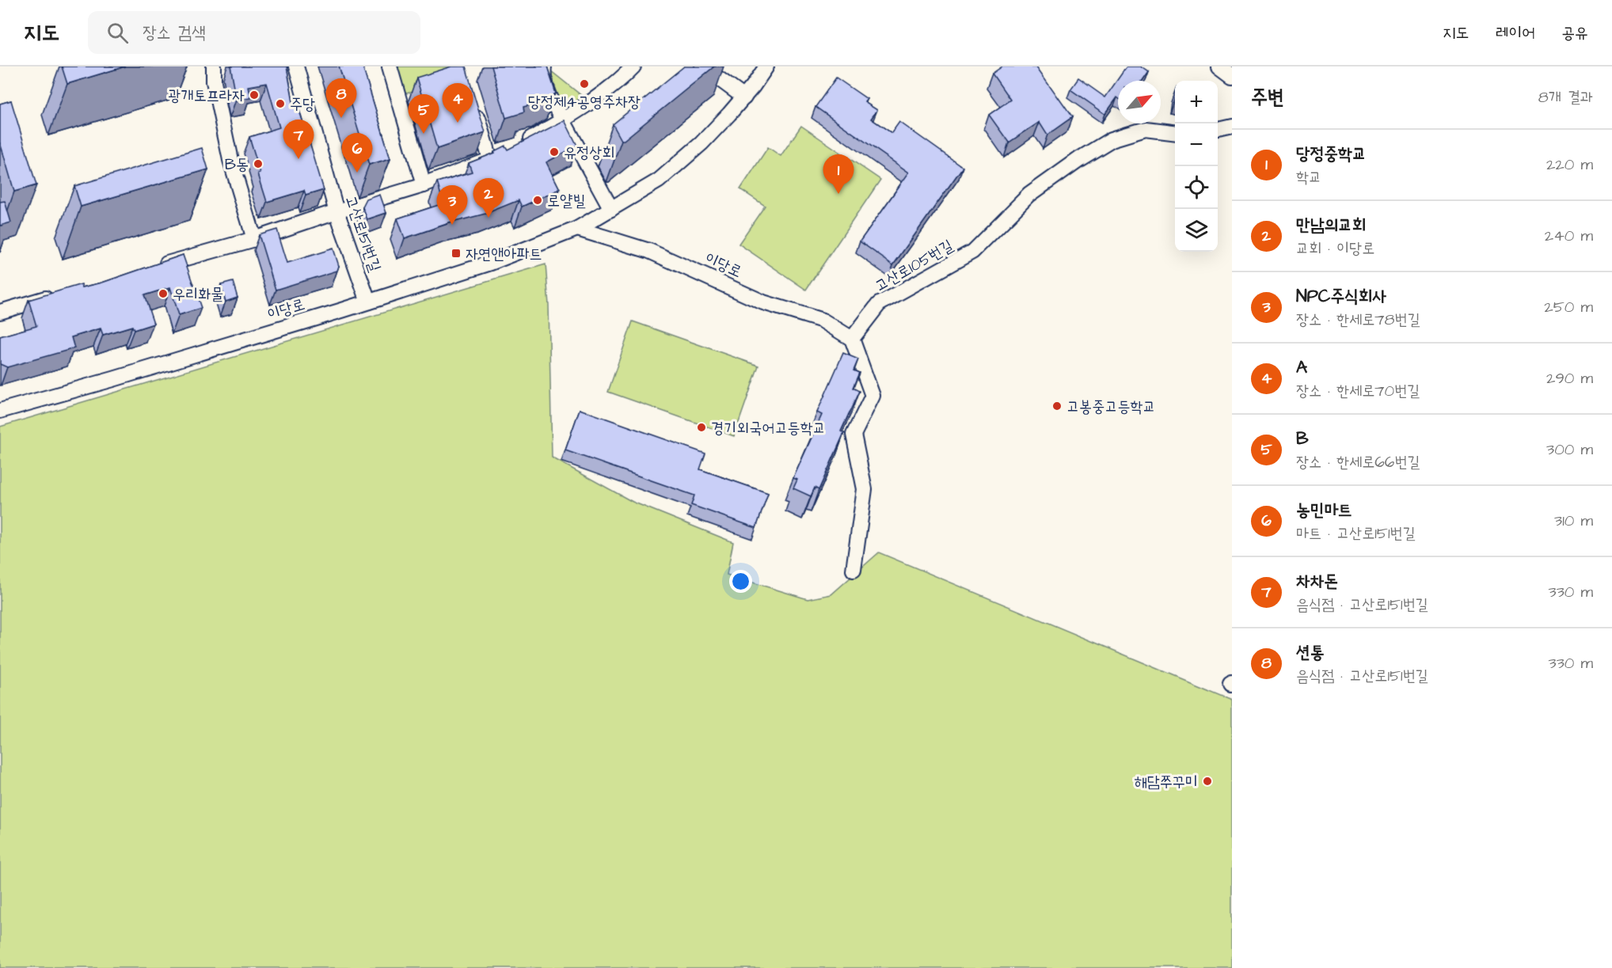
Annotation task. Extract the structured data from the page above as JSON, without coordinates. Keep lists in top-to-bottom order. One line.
{"streets":{"street":["고산로151번길","이당로","고산로105번길"]},"crossings":[["고산로151번길","이당로"],["이당로","고산로105번길"]],"places":{"other":["당정제4공영주차장","광개토프라자","주당","유정상회","B동","로얄빌","우리화물","고봉중고등학교","경기외국어고등학교","해담쭈꾸미"],"transit":["자연앤아파트"]},"north":"top right","page":{"header":"지도","search":"장소 검색","nav":["지도","레이어","공유"],"heading":["주변","8개 결과"],"pins":["8","4","5","7","6","1","2","3"],"map_buttons":["+","−"],"list":[{"mark":"1","name":"당정중학교","note":"학교","value":"220 m"},{"mark":"2","name":"만남의교회","note":"교회 · 이당로","value":"240 m"},{"mark":"3","name":"NPC주식회사","note":"장소 · 한세로78번길","value":"250 m"},{"mark":"4","name":"A","note":"장소 · 한세로70번길","value":"290 m"},{"mark":"5","name":"B","note":"장소 · 한세로66번길","value":"300 m"},{"mark":"6","name":"농민마트","note":"마트 · 고산로151번길","value":"310 m"},{"mark":"7","name":"차차돈","note":"음식점 · 고산로151번길","value":"330 m"},{"mark":"8","name":"션통","note":"음식점 · 고산로151번길","value":"330 m"}]}}
